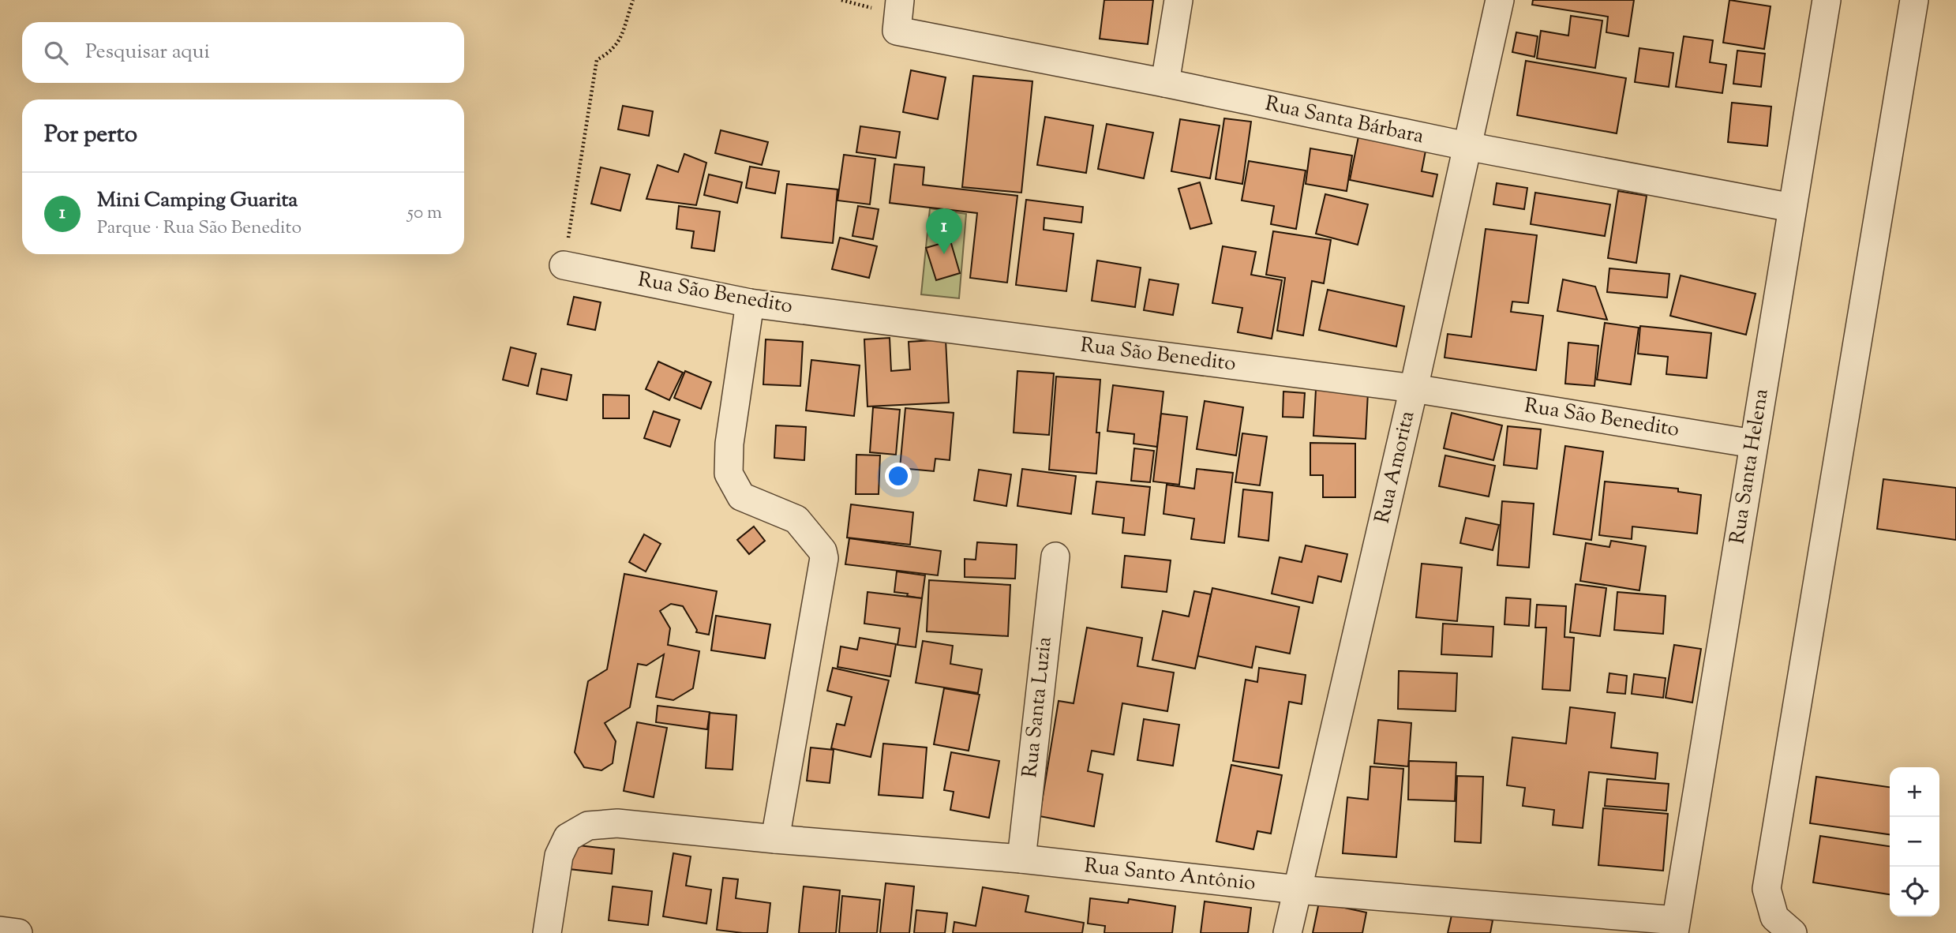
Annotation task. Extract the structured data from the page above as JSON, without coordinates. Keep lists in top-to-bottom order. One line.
{"streets":{"street":["Rua Santa Bárbara","Rua São Benedito","Rua Santa Helena","Rua Amorita","Rua Santa Luzia","Rua Santo Antônio"]},"crossings":[["Rua Santa Bárbara","Rua Santa Helena"],["Rua Santa Bárbara","Rua Amorita"],["Rua São Benedito","Rua Santa Helena"],["Rua São Benedito","Rua Amorita"],["Rua Santa Helena","Rua Santo Antônio"],["Rua Amorita","Rua Santo Antônio"],["Rua Santa Luzia","Rua Santo Antônio"]],"page":{"search":"Pesquisar aqui","heading":"Por perto","list":[{"mark":"1","name":"Mini Camping Guarita","note":"Parque · Rua São Benedito","value":"50 m"}],"pins":"1","map_buttons":["+","−"]}}
